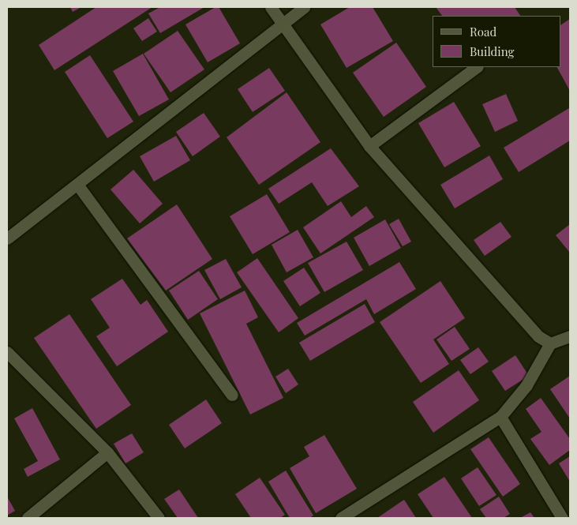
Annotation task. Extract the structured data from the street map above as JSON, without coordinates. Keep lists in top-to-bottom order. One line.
{"legend":["Road","Building"]}
